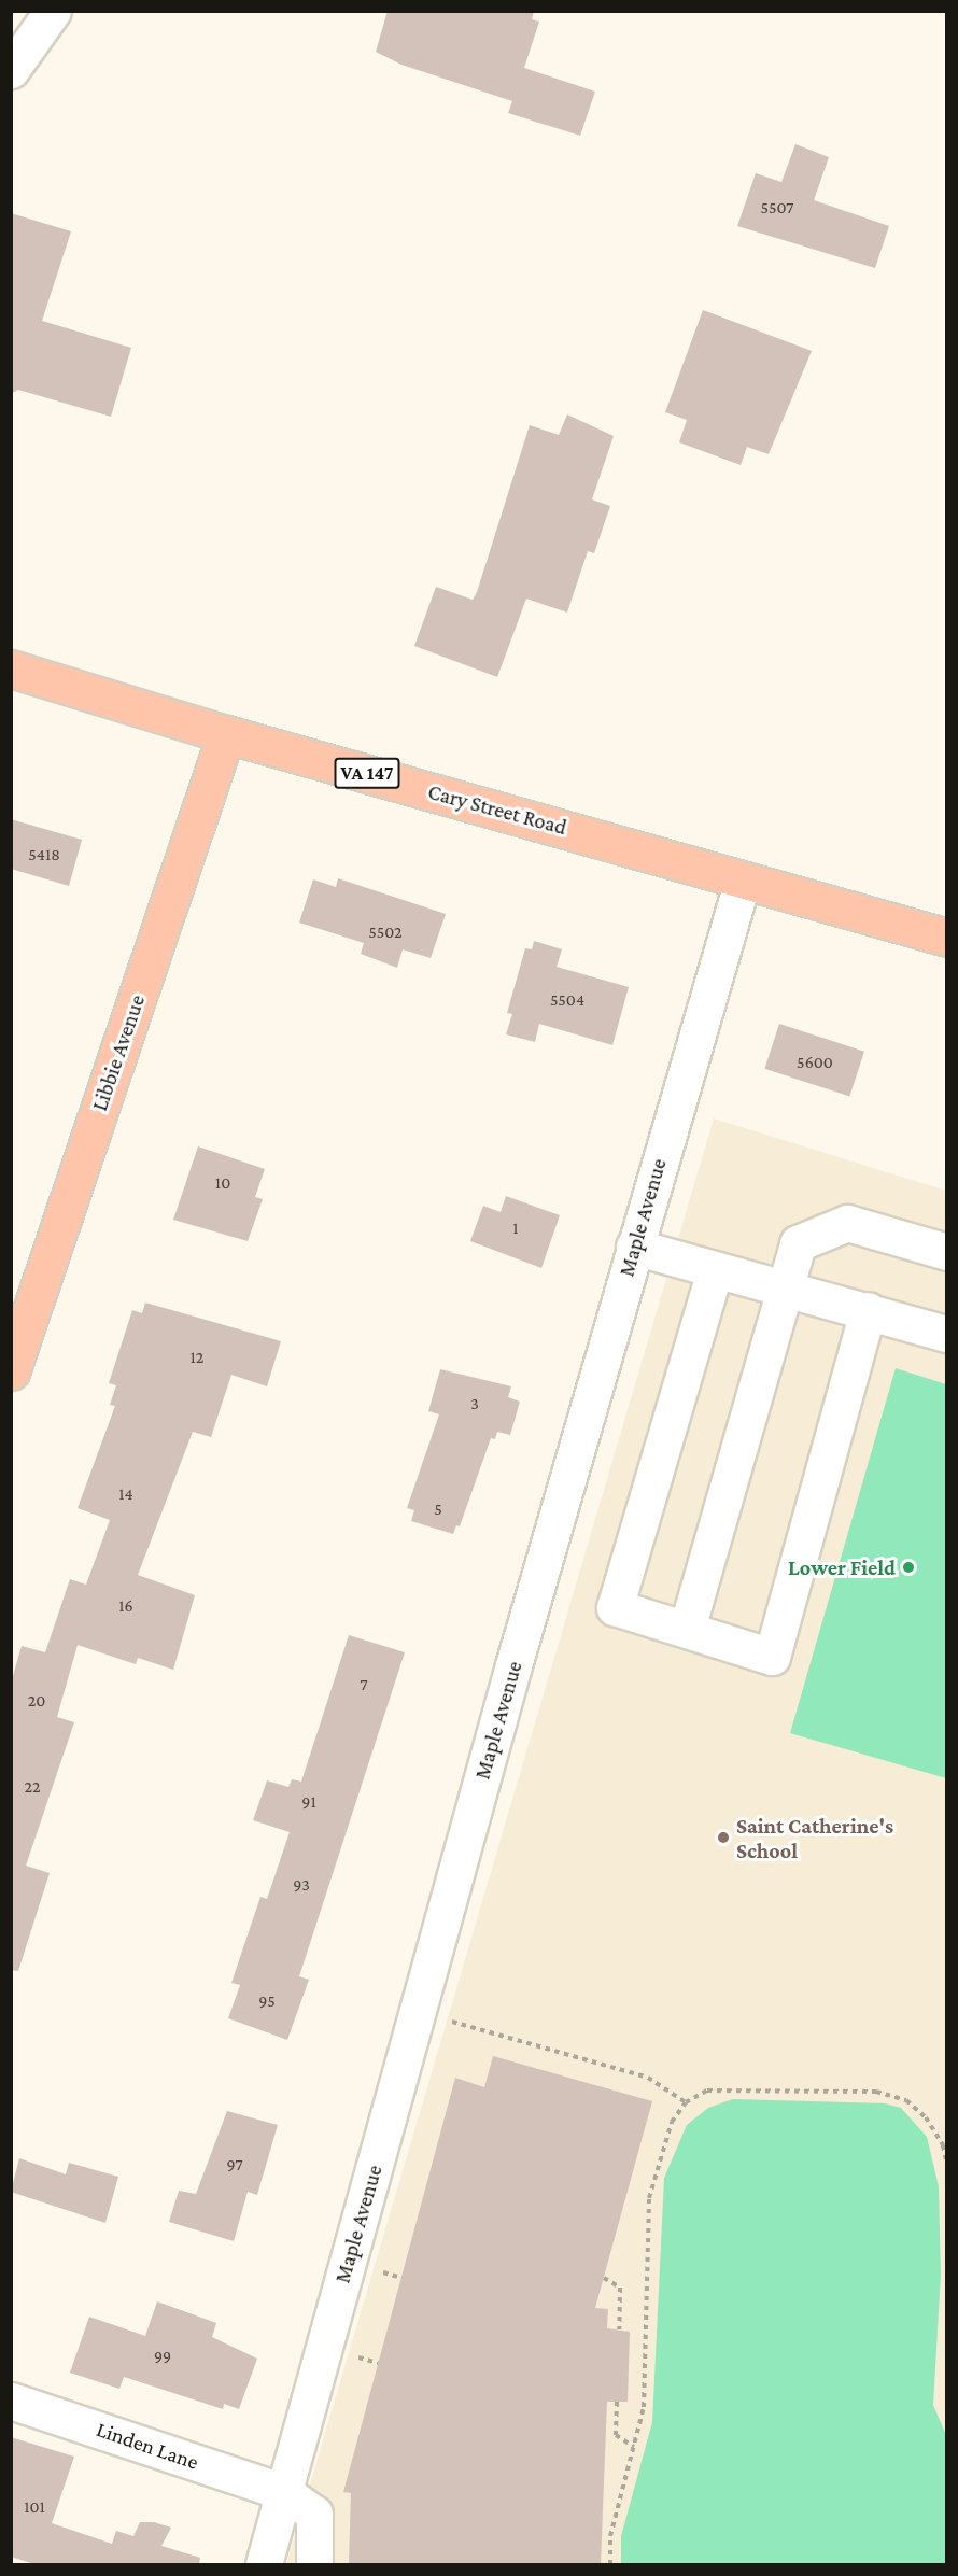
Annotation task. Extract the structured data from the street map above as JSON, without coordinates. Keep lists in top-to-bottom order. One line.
{"streets":{"main road":["VA 147","Cary Street Road","Libbie Avenue"],"street":["Maple Avenue","Linden Lane"]},"crossings":[["Cary Street Road","Libbie Avenue"],["Cary Street Road","Maple Avenue"],["Maple Avenue","Linden Lane"]],"places":["Lower Field","Saint Catherine's School"],"house_numbers":["5507","5418","5502","5504","5600","10","1","12","3","14","5","16","7","20","22","91","93","95","97","99","101"]}
